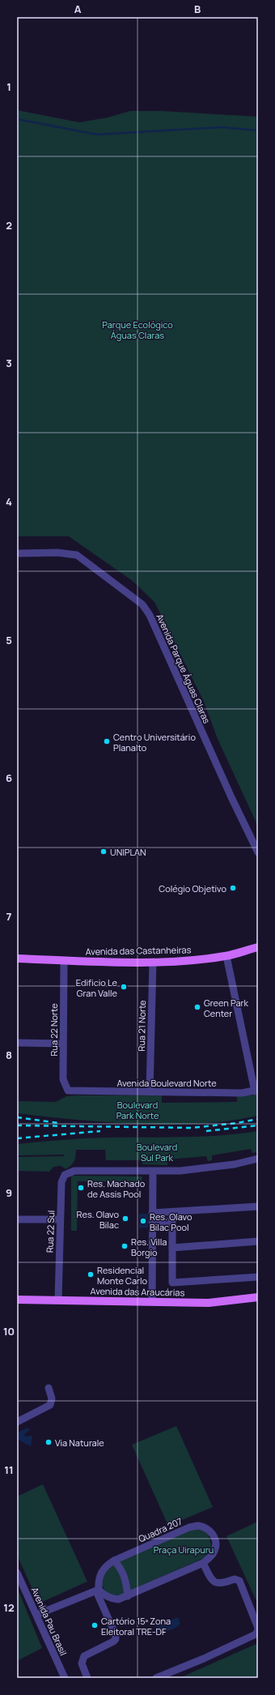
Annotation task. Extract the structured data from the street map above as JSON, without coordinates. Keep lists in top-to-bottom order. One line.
{"streets":{"main road":["Avenida das Castanheiras","Avenida das Araucárias"],"street":["Avenida Parque Águas Claras","Rua 21 Norte","Rua 22 Norte","Avenida Boulevard Norte","Rua 22 Sul","Quadra 207","Avenida Pau Brasil"]},"crossings":[["Avenida das Castanheiras","Rua 21 Norte"],["Avenida das Castanheiras","Rua 22 Norte"],["Rua 21 Norte","Avenida Boulevard Norte"],["Rua 22 Norte","Avenida Boulevard Norte"],["Rua 22 Sul","Avenida das Araucárias"]],"parks":["Parque Ecológico Águas Claras","Boulevard Park Norte","Boulevard Sul Park","Praça Uirapuru"],"places":["Centro Universitário Planalto","UNIPLAN","Colégio Objetivo","Edificio Le Gran Valle","Green Park Center","Res. Machado de Assis Pool","Res. OIavo Bilac","Res. Olavo Bilac Pool","Res. Villa Borgio","Residencial Monte Carlo","Via Naturale","Cartório 15ª Zona Eleitoral TRE-DF"],"grid":{"columns":["A","B"],"rows":["1","2","3","4","5","6","7","8","9","10","11","12"]}}
